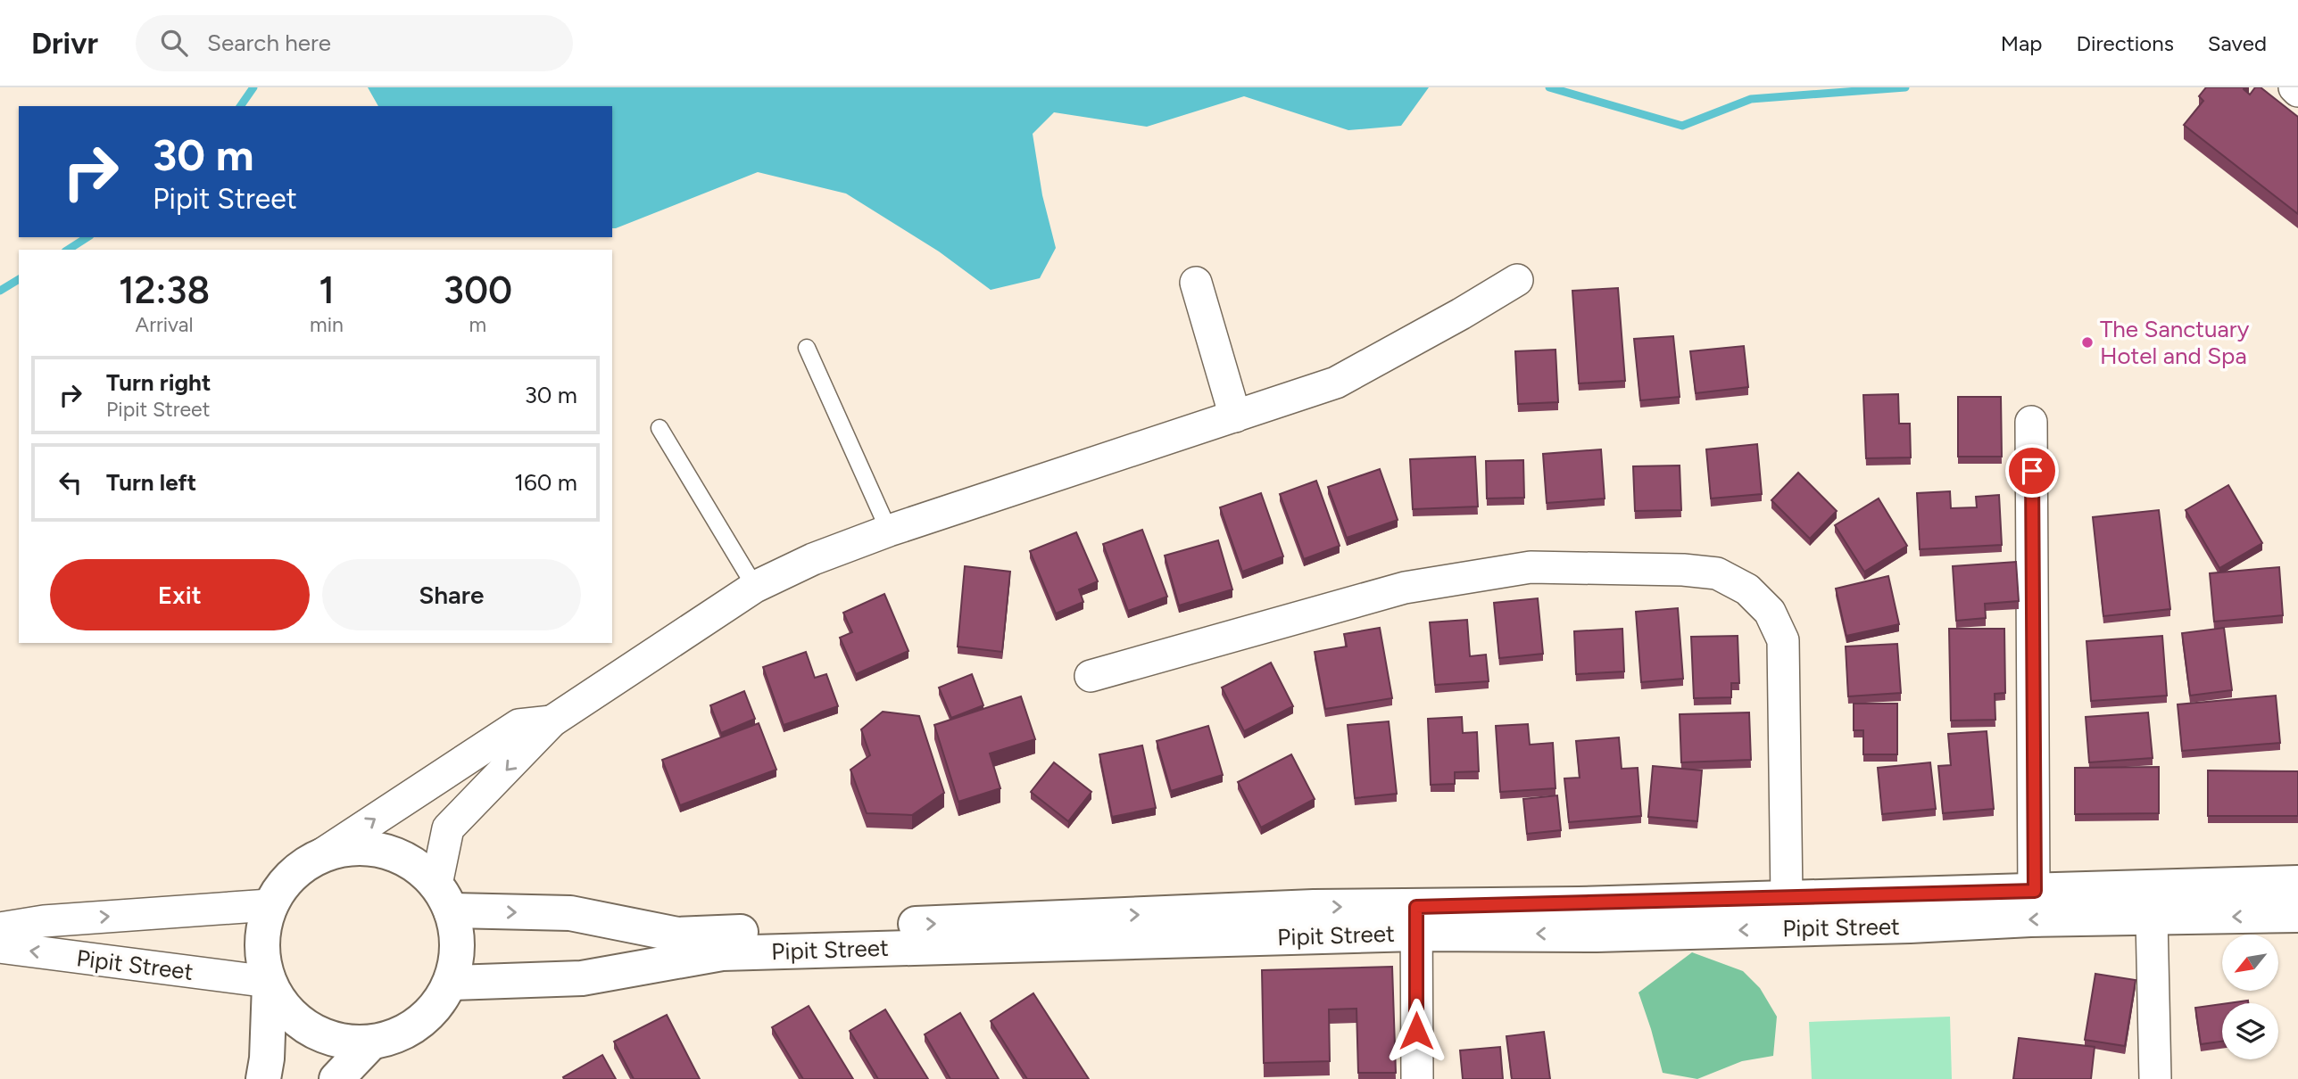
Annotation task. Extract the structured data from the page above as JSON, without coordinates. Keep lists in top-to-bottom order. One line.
{"streets":{"main road":["Pipit Street"]},"places":["The Sanctuary Hotel and Spa"],"north":"bottom left","page":{"header":"Drivr","search":"Search here","nav":["Map","Directions","Saved"],"turn":["30 m","Pipit Street"],"eta":["12:38","Arrival","1","min","300","m"],"list":[{"name":"Turn right","note":"Pipit Street","value":"30 m"},{"name":"Turn left","value":"160 m"}],"buttons":["Exit","Share"]}}
